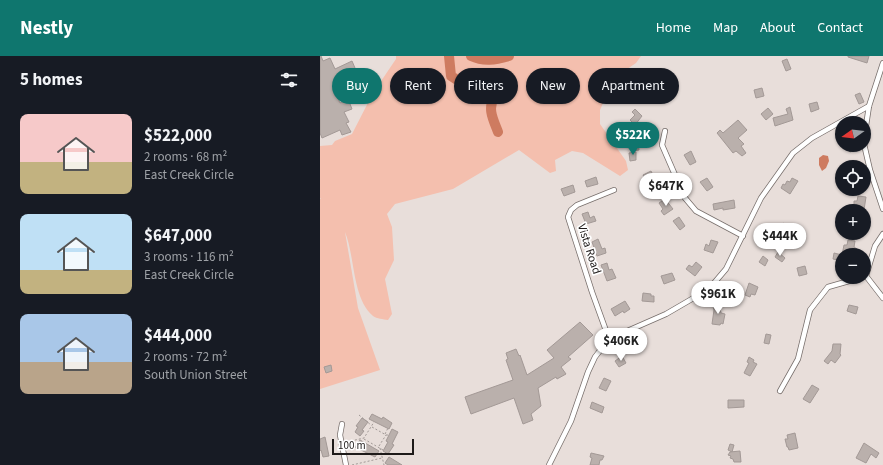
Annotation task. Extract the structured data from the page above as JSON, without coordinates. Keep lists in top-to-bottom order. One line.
{"streets":{"street":["Vista Road"]},"scale_bar":"100 m","north":"left","page":{"header":"Nestly","nav":["Home","Map","About","Contact"],"heading":"5 homes","chip":["Buy","Rent","Filters","New","Apartment"],"list":[{"name":"$522,000","note":"2 rooms · 68 m² · East Creek Circle"},{"name":"$647,000","note":"3 rooms · 116 m² · East Creek Circle"},{"name":"$444,000","note":"2 rooms · 72 m² · South Union Street"}],"map_buttons":["+","−"],"price":["$522K","$647K","$444K","$961K","$406K"],"scale":"100 m"}}
